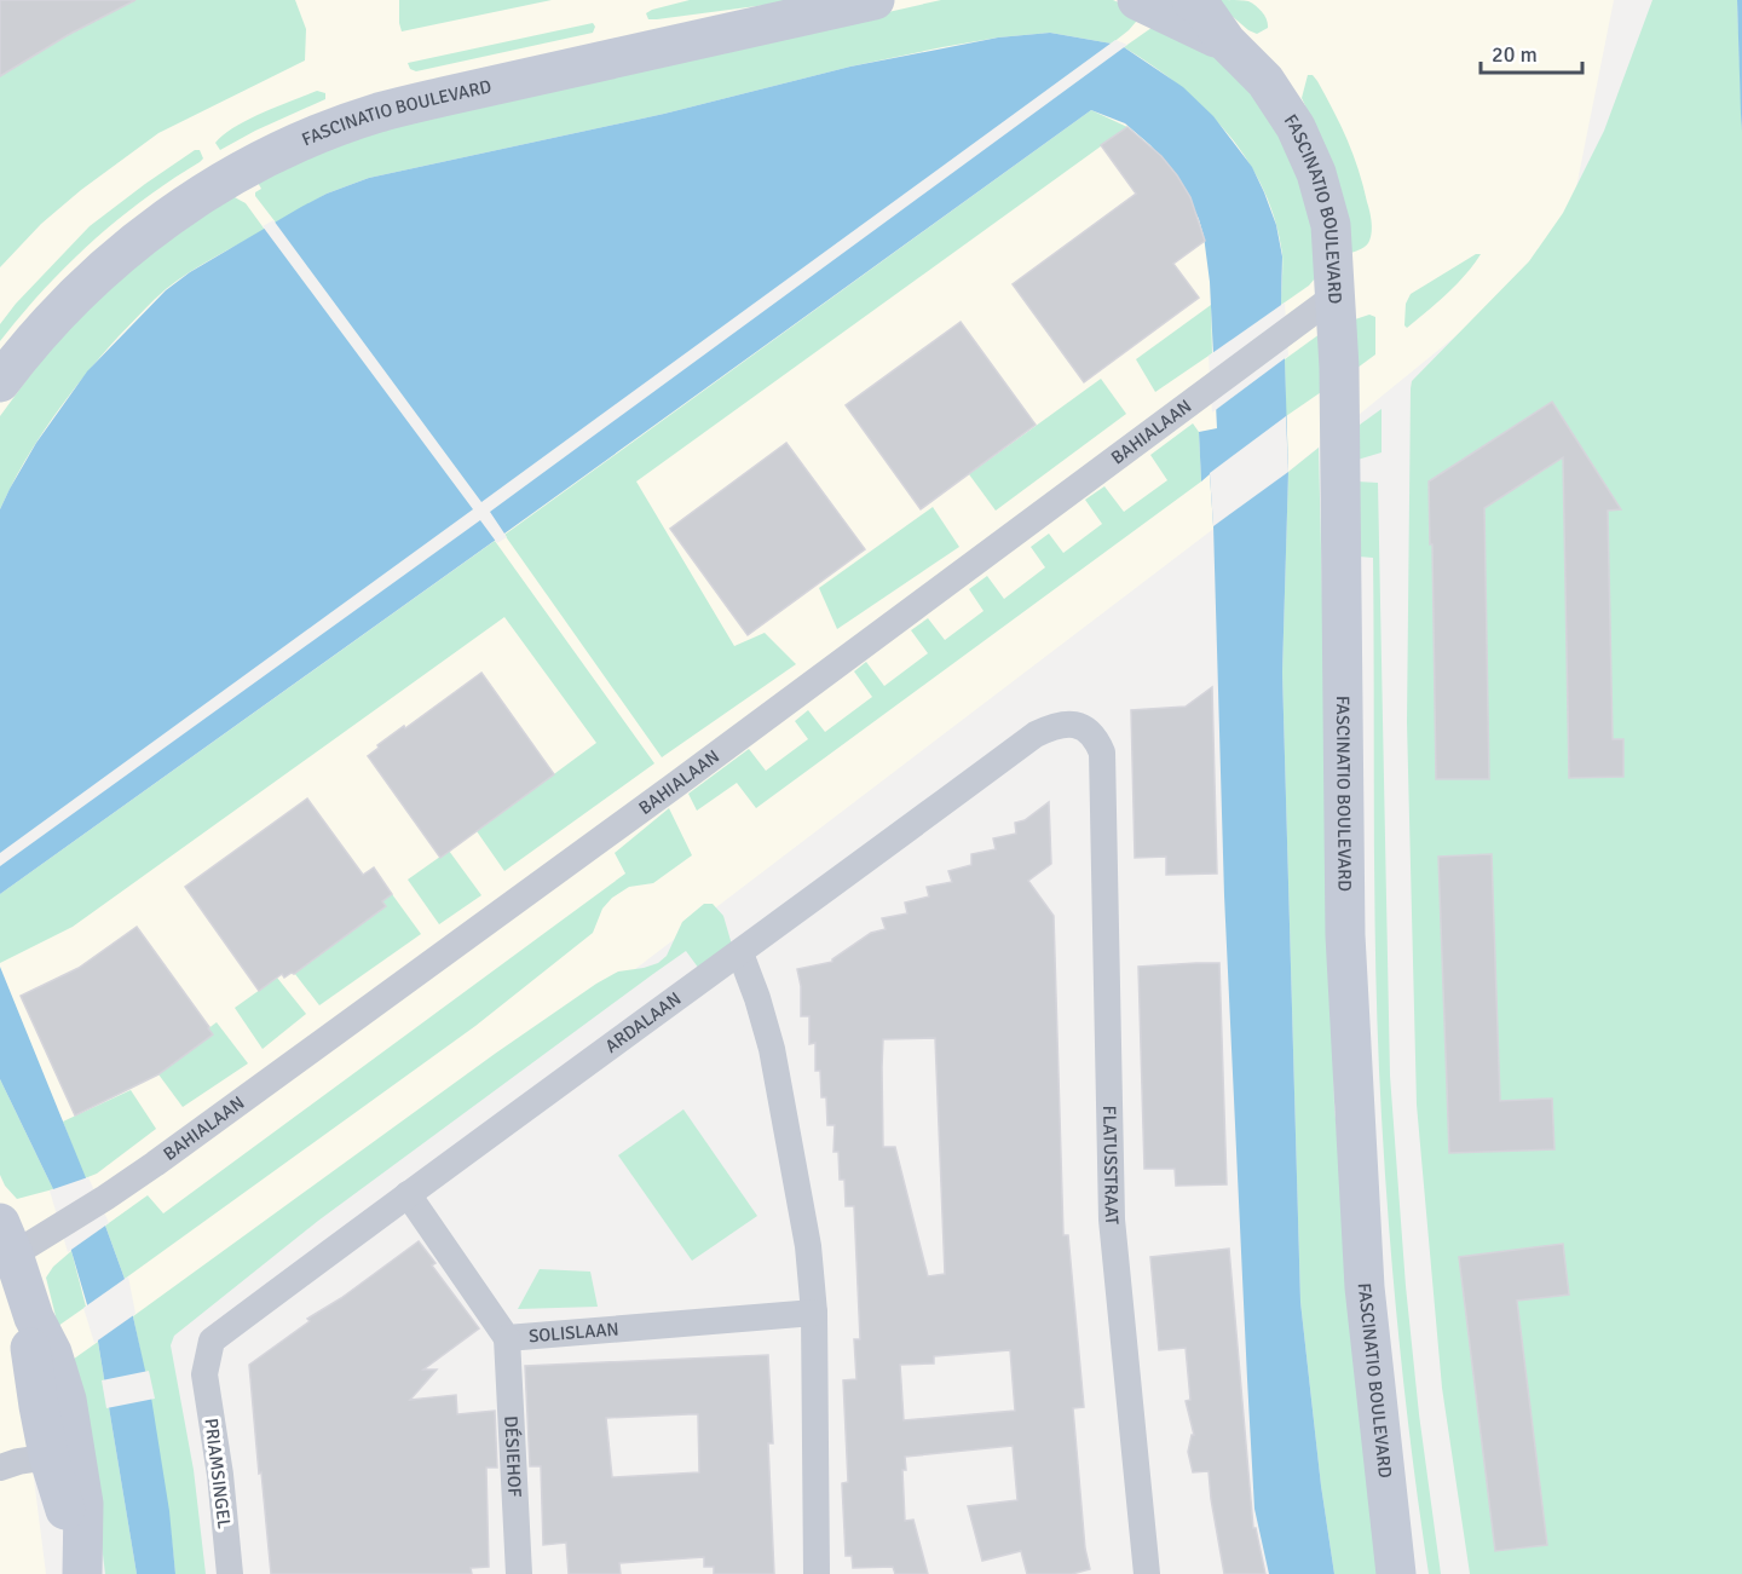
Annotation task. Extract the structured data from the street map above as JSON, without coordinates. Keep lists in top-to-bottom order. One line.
{"streets":{"street":["FASCINATIO BOULEVARD","BAHIALAAN","ARDALAAN","FLATUSSTRAAT","SOLISLAAN","DÉSIEHOF","PRIAMSINGEL"]},"crossings":[["FASCINATIO BOULEVARD","BAHIALAAN"],["ARDALAAN","FLATUSSTRAAT"],["ARDALAAN","SOLISLAAN"],["ARDALAAN","PRIAMSINGEL"],["SOLISLAAN","DÉSIEHOF"]],"scale_bar":"20 m"}
